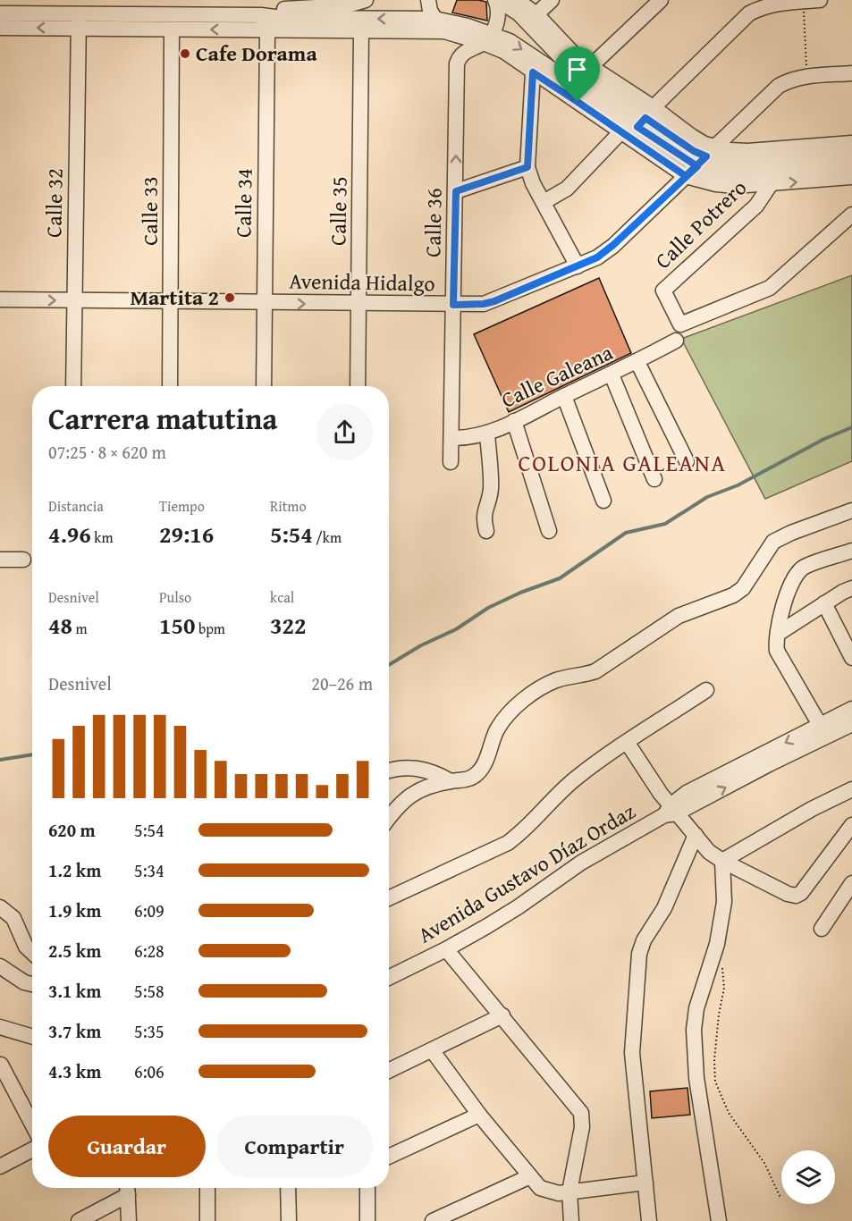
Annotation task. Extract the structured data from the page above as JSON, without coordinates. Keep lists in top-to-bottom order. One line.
{"streets":{"street":["Calle 32","Calle 34","Calle 33","Calle 35","Calle 36","Calle Potrero","Avenida Hidalgo","Calle Galeana","Avenida Gustavo Díaz Ordaz"]},"crossings":[["Calle 32","Avenida Hidalgo"],["Calle 34","Avenida Hidalgo"],["Calle 33","Avenida Hidalgo"],["Calle 35","Avenida Hidalgo"],["Calle 36","Avenida Hidalgo"],["Calle 36","Calle Galeana"]],"districts":["COLONIA GALEANA"],"places":["Cafe Dorama","Martita 2"],"page":{"heading":["Carrera matutina","07:25 · 8 × 620 m"],"stats":[["Distancia","4.96 km"],["Tiempo","29:16"],["Ritmo","5:54 /km"],["Desnivel","48 m"],["Pulso","150 bpm"],["kcal","322"]],"chart":["Desnivel","20–26 m"],"list":[{"name":"620 m","note":"5:54"},{"name":"1.2 km","note":"5:34"},{"name":"1.9 km","note":"6:09"},{"name":"2.5 km","note":"6:28"},{"name":"3.1 km","note":"5:58"},{"name":"3.7 km","note":"5:35"},{"name":"4.3 km","note":"6:06"}],"buttons":["Guardar","Compartir"]}}
